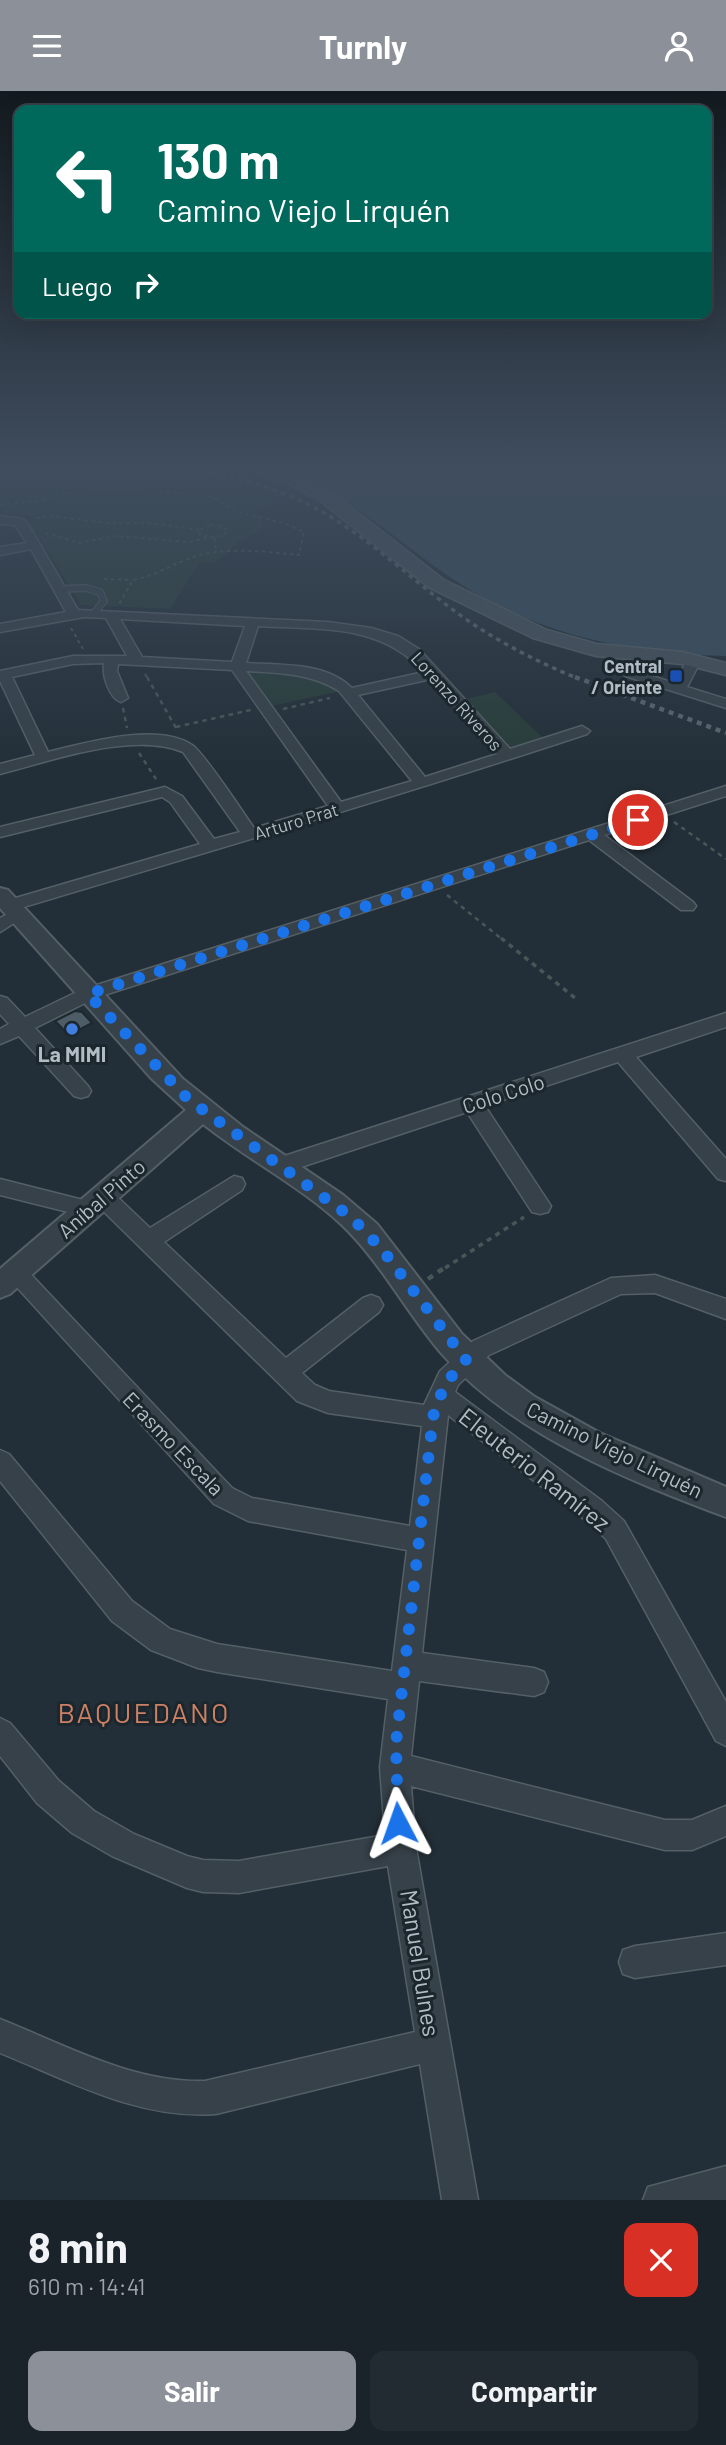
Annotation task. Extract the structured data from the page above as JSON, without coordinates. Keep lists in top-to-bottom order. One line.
{"streets":{"street":["Lorenzo Riveros","Arturo Prat","Colo Colo","Aníbal Pinto","Erasmo Escala","Camino Viejo Lirquén","Eleuterio Ramírez","Manuel Bulnes"]},"crossings":[["Lorenzo Riveros","Arturo Prat"],["Arturo Prat","Camino Viejo Lirquén"],["Colo Colo","Camino Viejo Lirquén"],["Aníbal Pinto","Erasmo Escala"],["Aníbal Pinto","Camino Viejo Lirquén"],["Aníbal Pinto","Eleuterio Ramírez"],["Erasmo Escala","Manuel Bulnes"],["Camino Viejo Lirquén","Manuel Bulnes"],["Eleuterio Ramírez","Manuel Bulnes"]],"districts":["BAQUEDANO"],"places":{"transit":["Central / Oriente"],"other":["La MIMI"]},"page":{"header":"Turnly","turn":["130 m","Camino Viejo Lirquén"],"then":"Luego","heading":["8 min","610 m · 14:41"],"buttons":["Salir","Compartir"]}}
